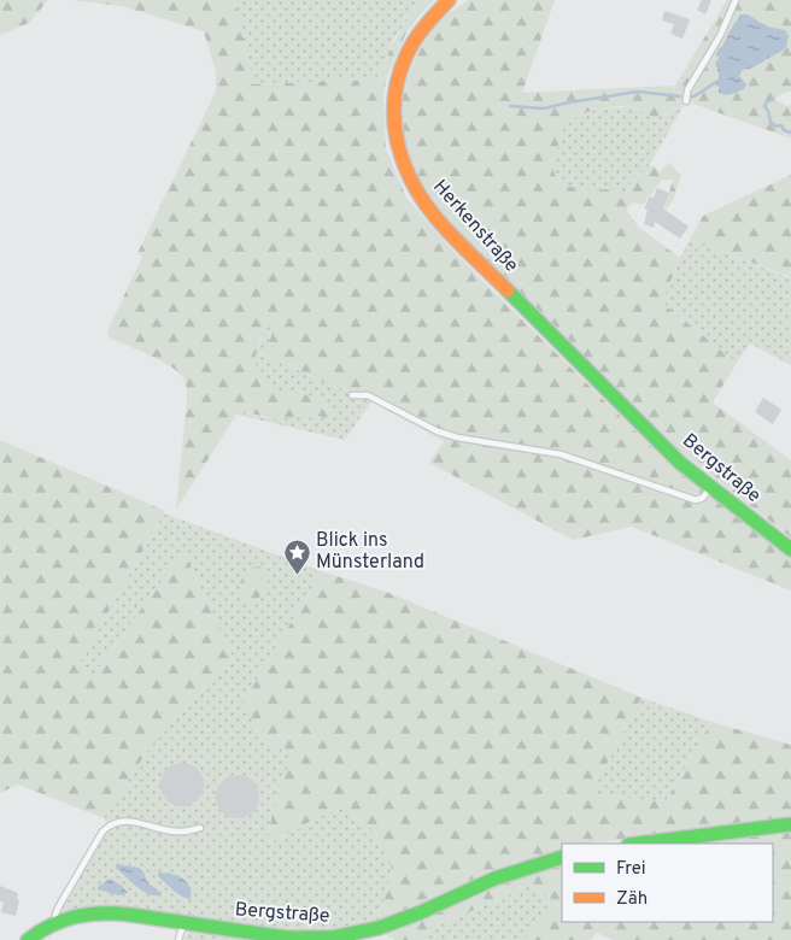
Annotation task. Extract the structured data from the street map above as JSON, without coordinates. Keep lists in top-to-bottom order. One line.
{"streets":{"main road":["Herkenstraße","Bergstraße"]},"crossings":[["Herkenstraße","Bergstraße"]],"places":{"place":["Blick ins Münsterland"]},"legend":["Frei","Zäh"]}
